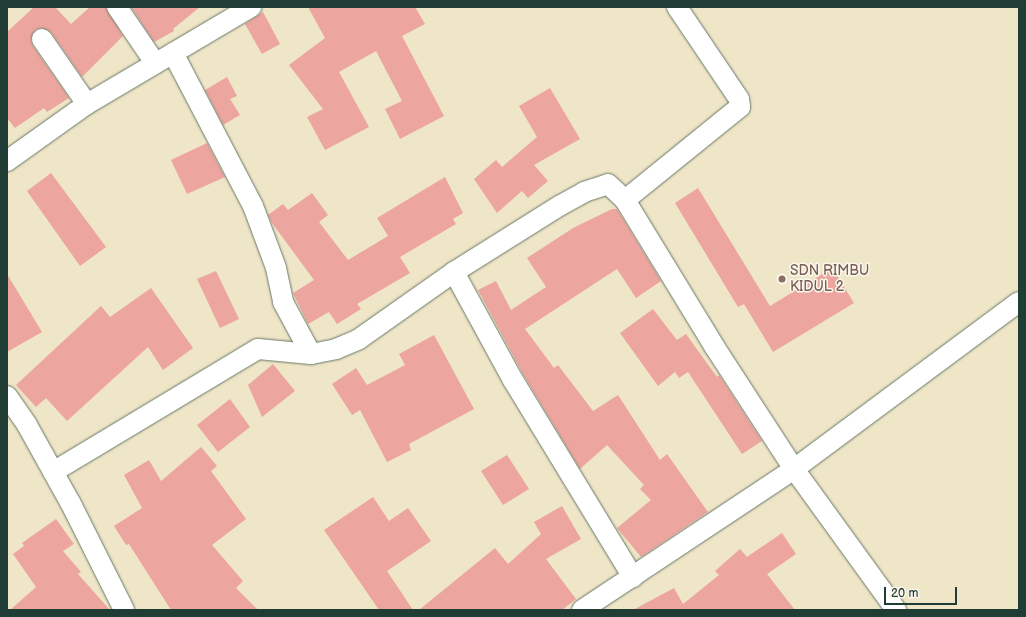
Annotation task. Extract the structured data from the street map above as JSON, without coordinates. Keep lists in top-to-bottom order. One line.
{"places":["SDN RIMBU KIDUL 2"],"scale_bar":"20 m"}
